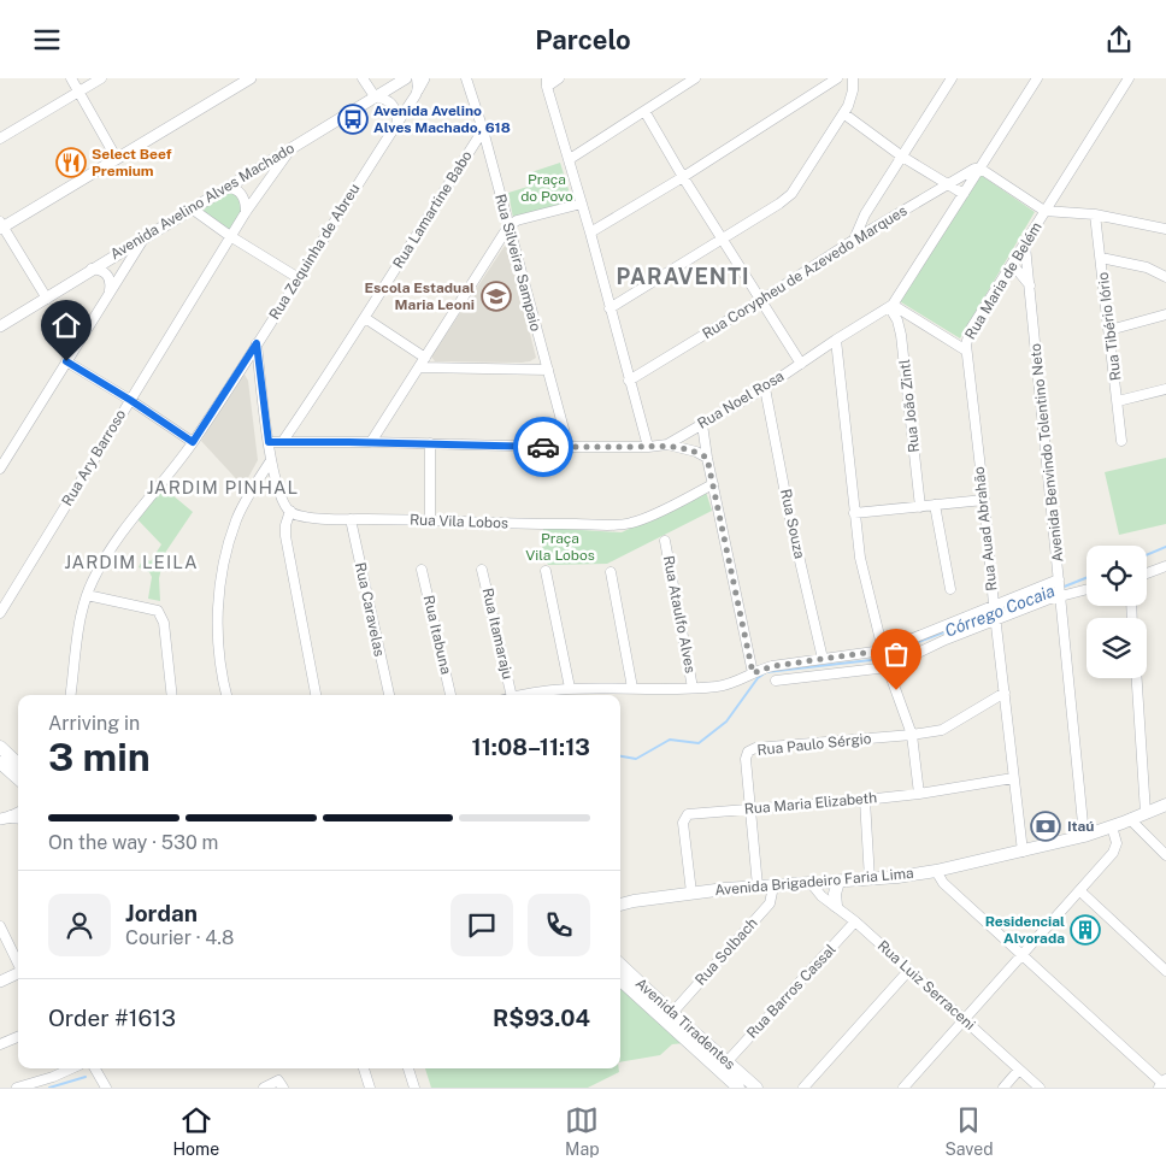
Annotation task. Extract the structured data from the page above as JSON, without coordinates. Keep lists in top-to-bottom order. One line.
{"streets":{"main road":["Avenida Brigadeiro Faria Lima","Avenida Tiradentes"],"street":["Avenida Avelino Alves Machado","Rua Lamartine Babo","Rua Zequinha de Abreu","Rua Silveira Sampaio","Rua Corypheu de Azevedo Marques","Rua Maria de Belém","Rua Tibério Iório","Rua Noel Rosa","Rua João Zintl","Avenida Benvindo Tolentino Neto","Rua Ary Barroso","Rua Vila Lobos","Rua Souza","Rua Auad Abrahão","Rua Caravelas","Rua Ataulfo Alves","Rua Itamaraju","Rua Itabuna","Rua Paulo Sérgio","Rua Maria Elizabeth","Rua Solbach","Rua Luiz Serraceni","Rua Barros Cassal"]},"crossings":[["Avenida Avelino Alves Machado","Rua Ary Barroso"],["Rua Lamartine Babo","Rua Silveira Sampaio"],["Rua Lamartine Babo","Rua Noel Rosa"],["Rua Silveira Sampaio","Rua Noel Rosa"],["Rua Corypheu de Azevedo Marques","Rua Noel Rosa"],["Rua Maria de Belém","Avenida Benvindo Tolentino Neto"],["Rua Maria de Belém","Rua Auad Abrahão"],["Rua Noel Rosa","Rua João Zintl"],["Rua Noel Rosa","Rua Souza"],["Avenida Benvindo Tolentino Neto","Avenida Brigadeiro Faria Lima"],["Rua Vila Lobos","Rua Caravelas"],["Rua Auad Abrahão","Rua Paulo Sérgio"],["Rua Auad Abrahão","Rua Maria Elizabeth"],["Rua Auad Abrahão","Avenida Brigadeiro Faria Lima"],["Rua Paulo Sérgio","Rua Maria Elizabeth"],["Rua Paulo Sérgio","Avenida Brigadeiro Faria Lima"],["Rua Maria Elizabeth","Avenida Brigadeiro Faria Lima"],["Avenida Brigadeiro Faria Lima","Rua Solbach"],["Avenida Brigadeiro Faria Lima","Rua Luiz Serraceni"],["Rua Solbach","Avenida Tiradentes"],["Rua Luiz Serraceni","Rua Barros Cassal"],["Rua Barros Cassal","Avenida Tiradentes"]],"districts":["PARAVENTI","JARDIM PINHAL","JARDIM LEILA"],"water":["Córrego Cocaia"],"parks":["Praça do Povo","Praça Vila Lobos"],"places":{"bus stop":["Avenida Avelino Alves Machado, 618"],"restaurant":["Select Beef Premium"],"school or university":["Escola Estadual Maria Leoni"],"bank":["Itaú"],"building":["Residencial Alvorada"]},"page":{"header":"Parcelo","heading":["3 min","Arriving in","11:08–11:13"],"panel":["Jordan","Courier · 4.8","Order #1613","R$93.04"],"bar":"On the way · 530 m","tabs":["Home","Map","Saved"]}}
